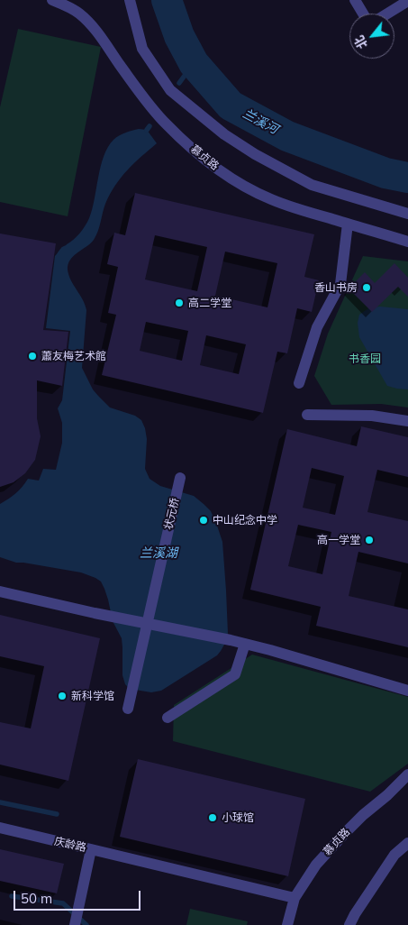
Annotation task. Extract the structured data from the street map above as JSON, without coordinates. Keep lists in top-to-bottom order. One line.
{"streets":{"street":["慕贞路","状元桥","庆龄路"]},"water":["兰溪河","兰溪湖"],"parks":["书香园"],"places":["香山书房","高二学堂","蕭友梅艺术館","中山纪念中学","高一学堂","新科学馆","小球馆"],"scale_bar":"50 m","north":"bottom left"}
